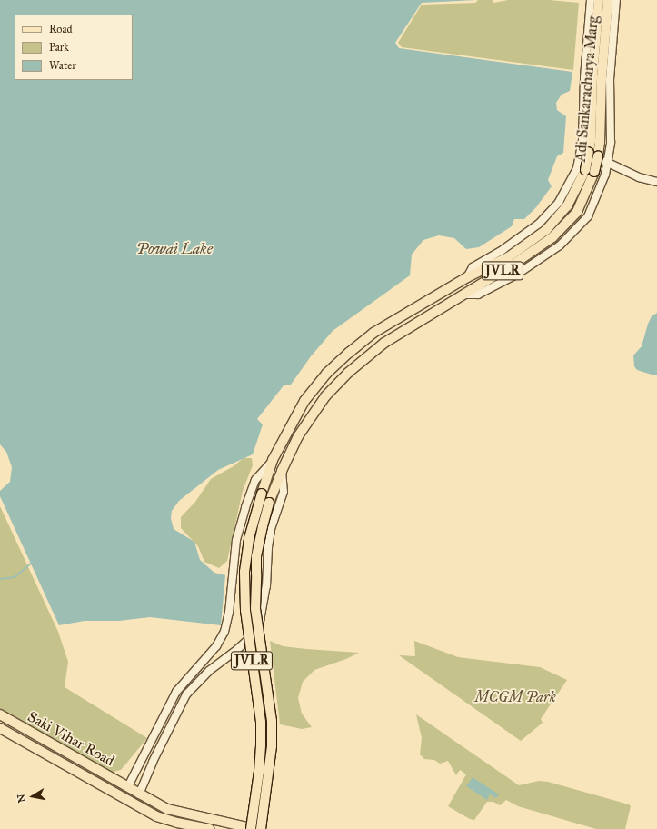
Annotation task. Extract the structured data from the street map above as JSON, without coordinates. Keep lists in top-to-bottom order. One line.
{"streets":{"main road":["Adi Sankaracharya Marg","JVLR","Saki Vihar Road"]},"crossings":[["Adi Sankaracharya Marg","JVLR"],["JVLR","Saki Vihar Road"]],"water":["Powai Lake"],"parks":["MCGM Park"],"legend":["Road","Park","Water"],"north":"left"}
